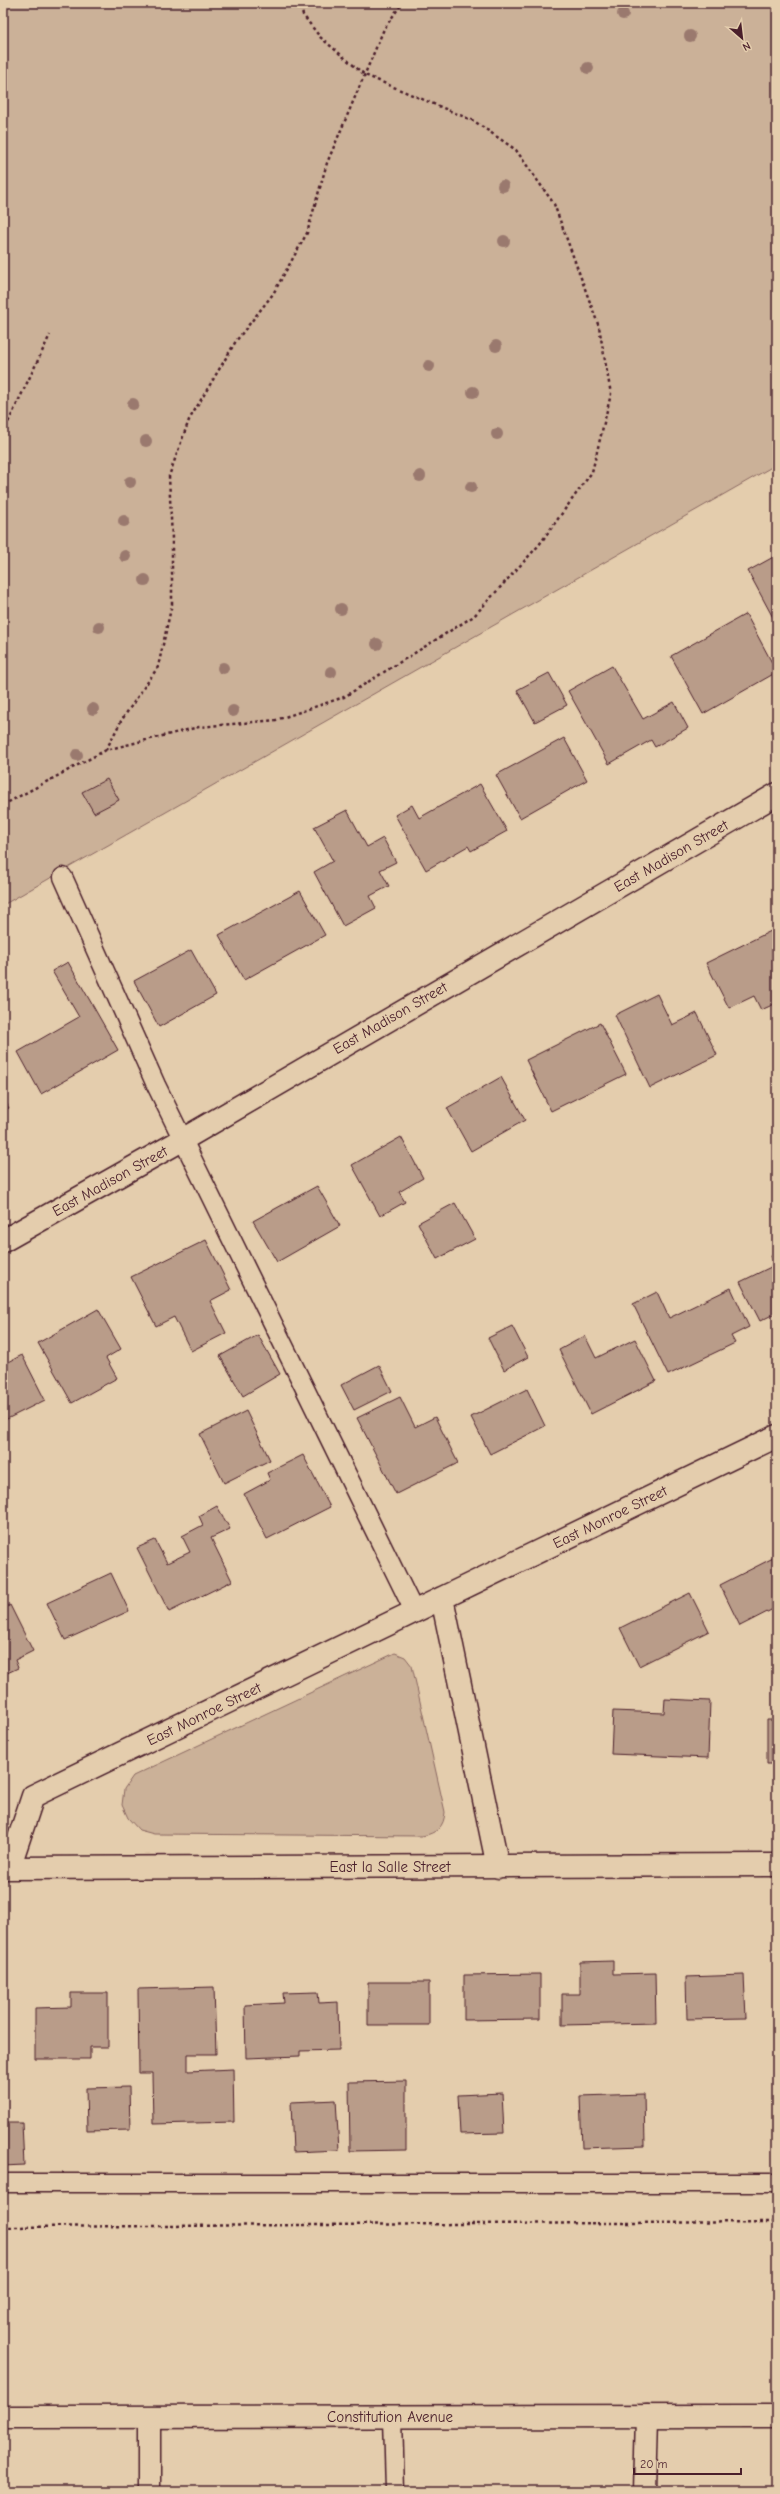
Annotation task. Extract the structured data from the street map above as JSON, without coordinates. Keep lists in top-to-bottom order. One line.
{"streets":{"street":["East Madison Street","East Monroe Street","East la Salle Street","Constitution Avenue"]},"crossings":[["East Monroe Street","East la Salle Street"]],"scale_bar":"20 m","north":"bottom right"}
